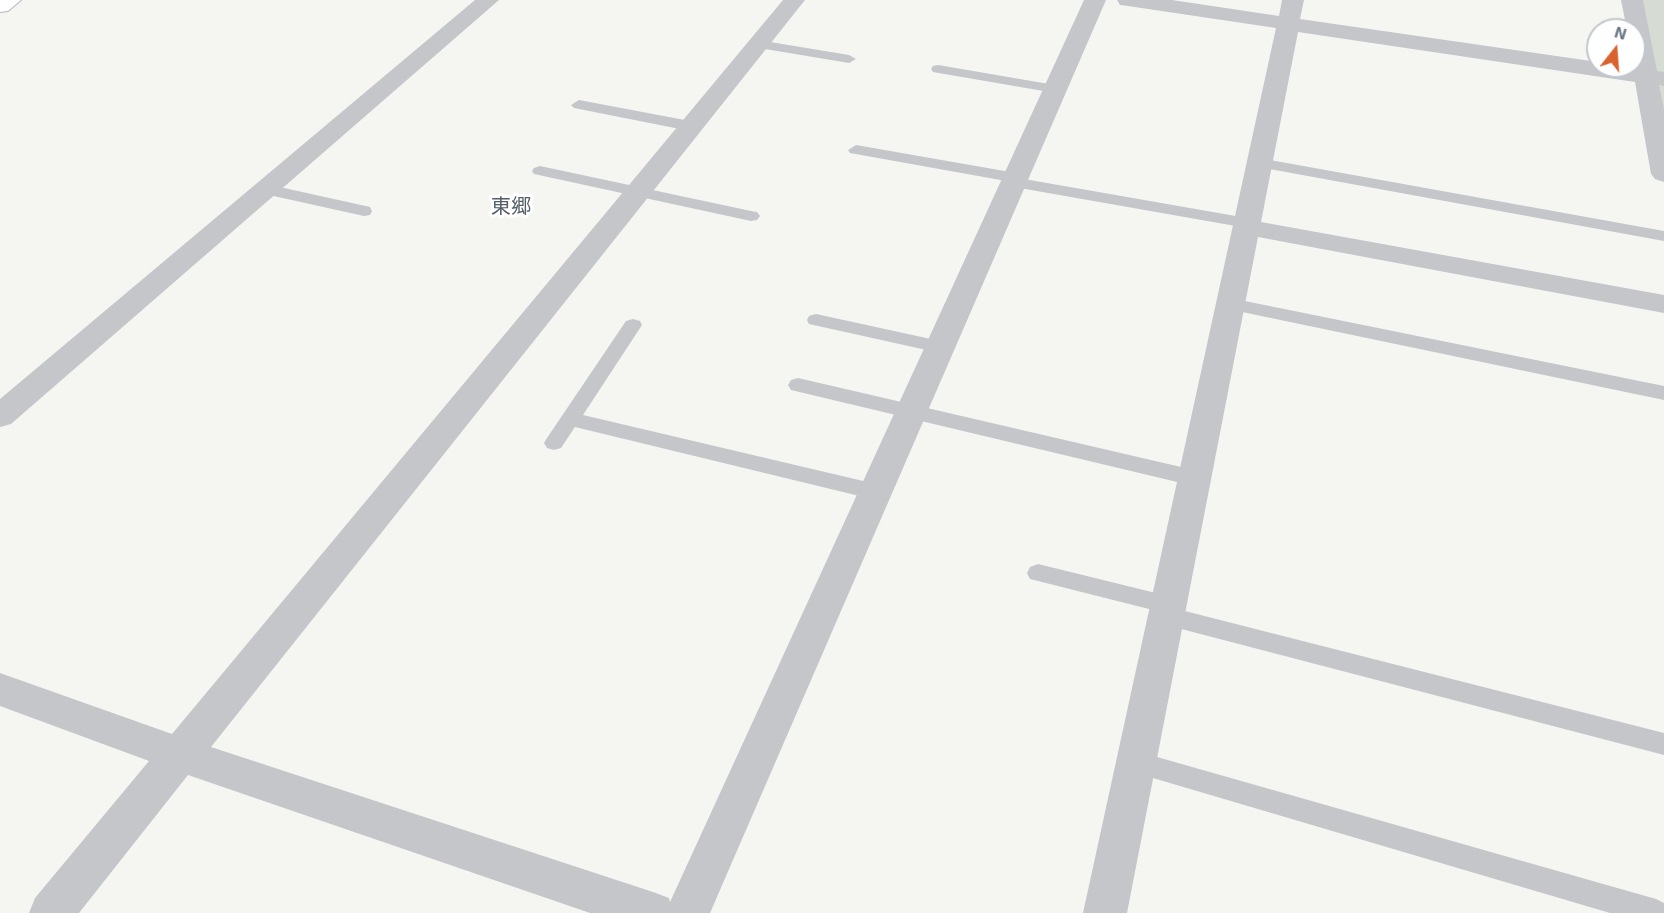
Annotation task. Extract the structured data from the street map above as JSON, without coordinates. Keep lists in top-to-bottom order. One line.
{"districts":["東郷"],"north":"top"}
